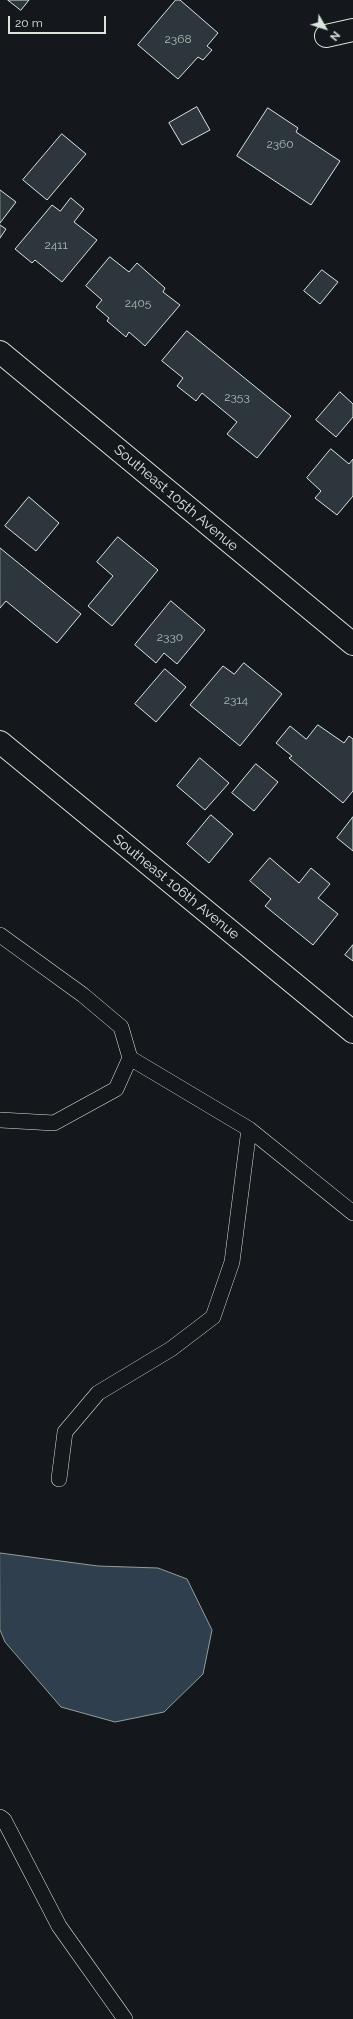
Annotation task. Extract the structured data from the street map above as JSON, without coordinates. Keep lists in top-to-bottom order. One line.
{"streets":{"street":["Southeast 105th Avenue","Southeast 106th Avenue"]},"house_numbers":["2368","2360","2411","2405","2353","2330","2314"],"scale_bar":"20 m","north":"bottom right"}
